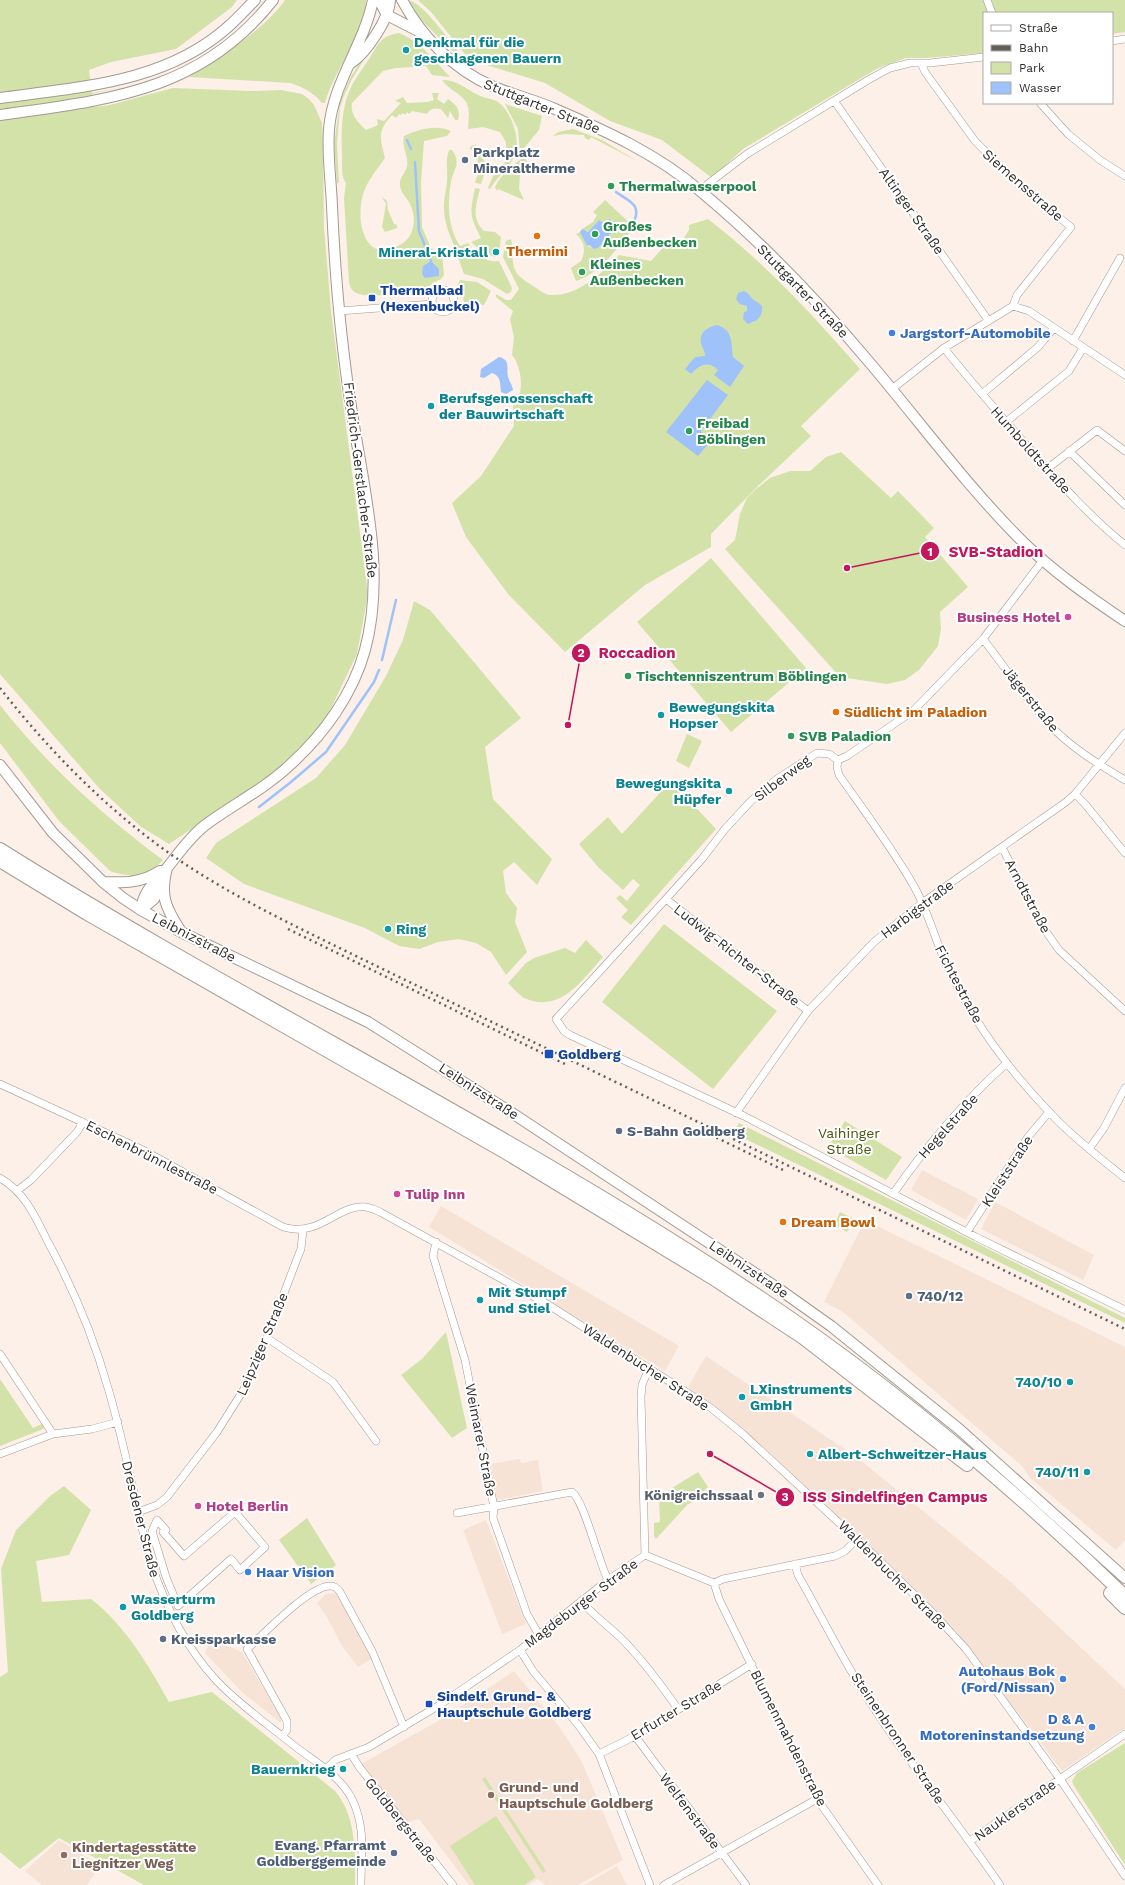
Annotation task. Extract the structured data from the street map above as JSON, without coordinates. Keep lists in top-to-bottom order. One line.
{"streets":{"street":["Stuttgarter Straße","Siemensstraße","Altinger Straße","Humboldtstraße","Friedrich-Gerstlacher-Straße","Jägerstraße","Silberweg","Arndtstraße","Harbigstraße","Leibnizstraße","Ludwig-Richter-Straße","Fichtestraße","Hegelstraße","Eschenbrünnlestraße","Kleiststraße","Leipziger Straße","Waldenbucher Straße","Weimarer Straße","Dresdener Straße","Magdeburger Straße","Erfurter Straße","Blumenmahdenstraße","Steinenbronner Straße","Nauklerstraße","Welfenstraße","Goldbergstraße"]},"crossings":[["Stuttgarter Straße","Friedrich-Gerstlacher-Straße"],["Friedrich-Gerstlacher-Straße","Leibnizstraße"],["Jägerstraße","Harbigstraße"],["Silberweg","Harbigstraße"],["Silberweg","Ludwig-Richter-Straße"],["Silberweg","Fichtestraße"],["Arndtstraße","Harbigstraße"],["Harbigstraße","Ludwig-Richter-Straße"],["Harbigstraße","Fichtestraße"],["Fichtestraße","Hegelstraße"],["Fichtestraße","Kleiststraße"],["Eschenbrünnlestraße","Leipziger Straße"],["Eschenbrünnlestraße","Waldenbucher Straße"],["Leipziger Straße","Waldenbucher Straße"],["Leipziger Straße","Dresdener Straße"],["Waldenbucher Straße","Weimarer Straße"],["Waldenbucher Straße","Nauklerstraße"],["Weimarer Straße","Magdeburger Straße"],["Dresdener Straße","Magdeburger Straße"],["Magdeburger Straße","Blumenmahdenstraße"],["Magdeburger Straße","Goldbergstraße"],["Erfurter Straße","Blumenmahdenstraße"],["Erfurter Straße","Welfenstraße"],["Steinenbronner Straße","Nauklerstraße"]],"parks":["Vaihinger Straße"],"places":{"other":["Denkmal für die geschlagenen Bauern","Parkplatz Mineraltherme","Thermalwasserpool","Großes Außenbecken","Thermini","Mineral-Kristall","Kleines Außenbecken","Jargstorf-Automobile","Berufsgenossenschaft der Bauwirtschaft","Freibad Böblingen","SVB-Stadion","Business Hotel","Tischtenniszentrum Böblingen","Südlicht im Paladion","Bewegungskita Hopser","Roccadion","SVB Paladion","Bewegungskita Hüpfer","Ring","S-Bahn Goldberg","Tulip Inn","Dream Bowl","740/12","Mit Stumpf und Stiel","740/10","LXinstruments GmbH","ISS Sindelfingen Campus","Albert-Schweitzer-Haus","740/11","Königreichssaal","Hotel Berlin","Haar Vision","Wasserturm Goldberg","Kreissparkasse","Autohaus Bok (Ford/Nissan)","D & A Motoreninstandsetzung","Bauernkrieg","Grund- und Hauptschule Goldberg","Evang. Pfarramt Goldberggemeinde","Kindertagesstätte Liegnitzer Weg"],"transit":["Thermalbad (Hexenbuckel)","Goldberg","Sindelf. Grund- & Hauptschule Goldberg"]},"legend":["Straße","Bahn","Park","Wasser"]}
